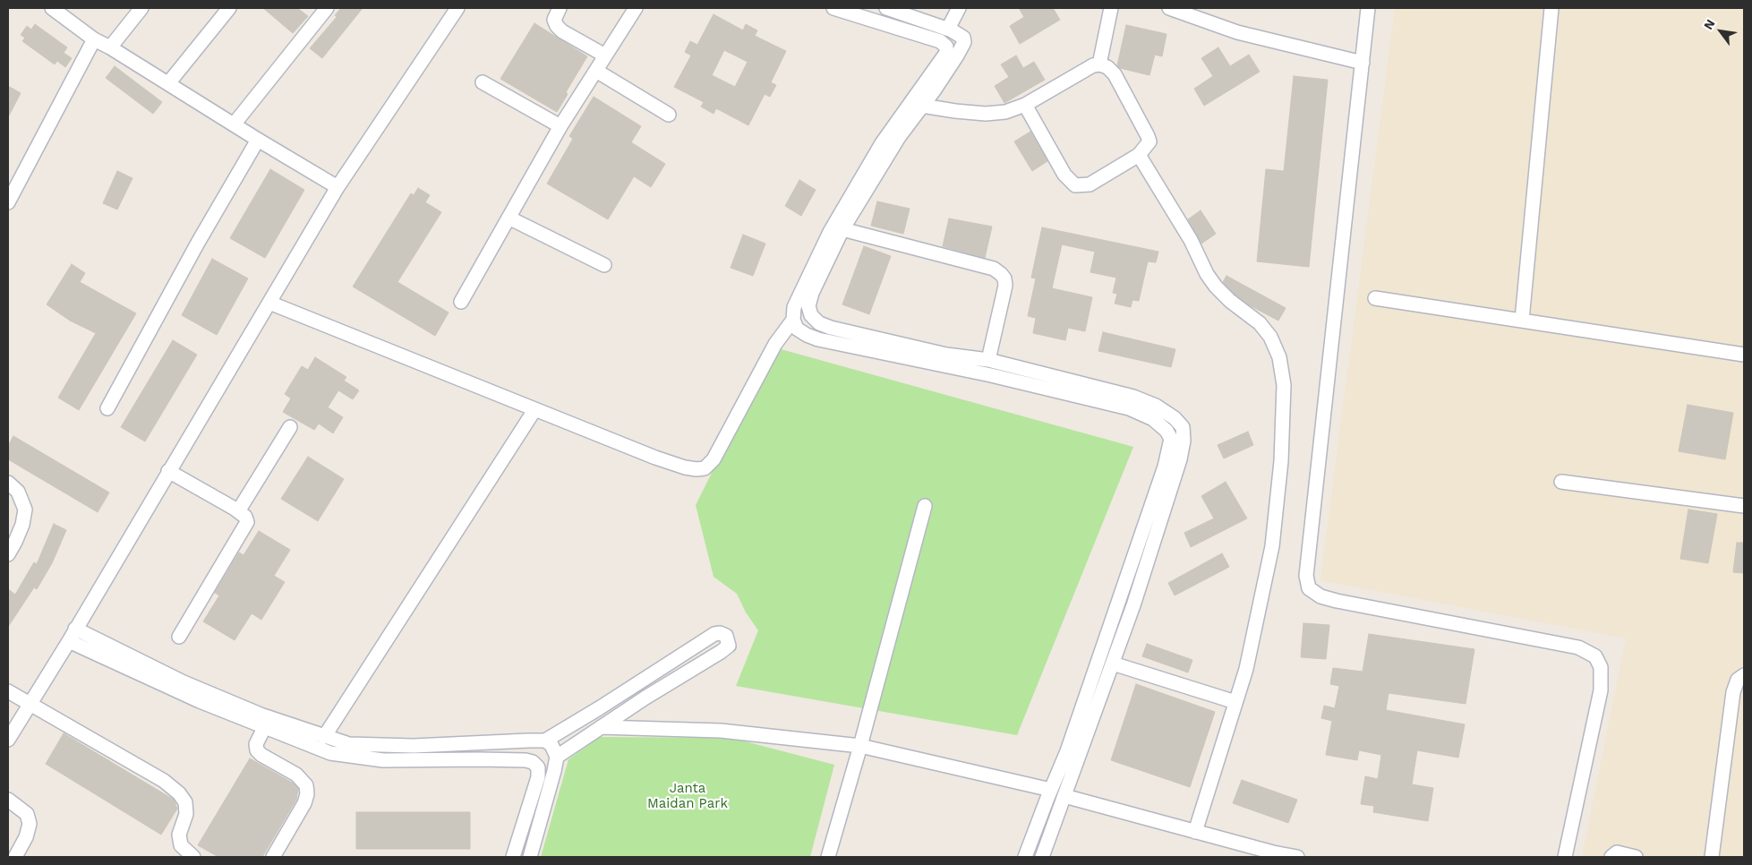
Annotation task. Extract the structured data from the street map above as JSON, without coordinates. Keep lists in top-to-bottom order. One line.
{"parks":["Janta Maidan Park"],"north":"top left"}
